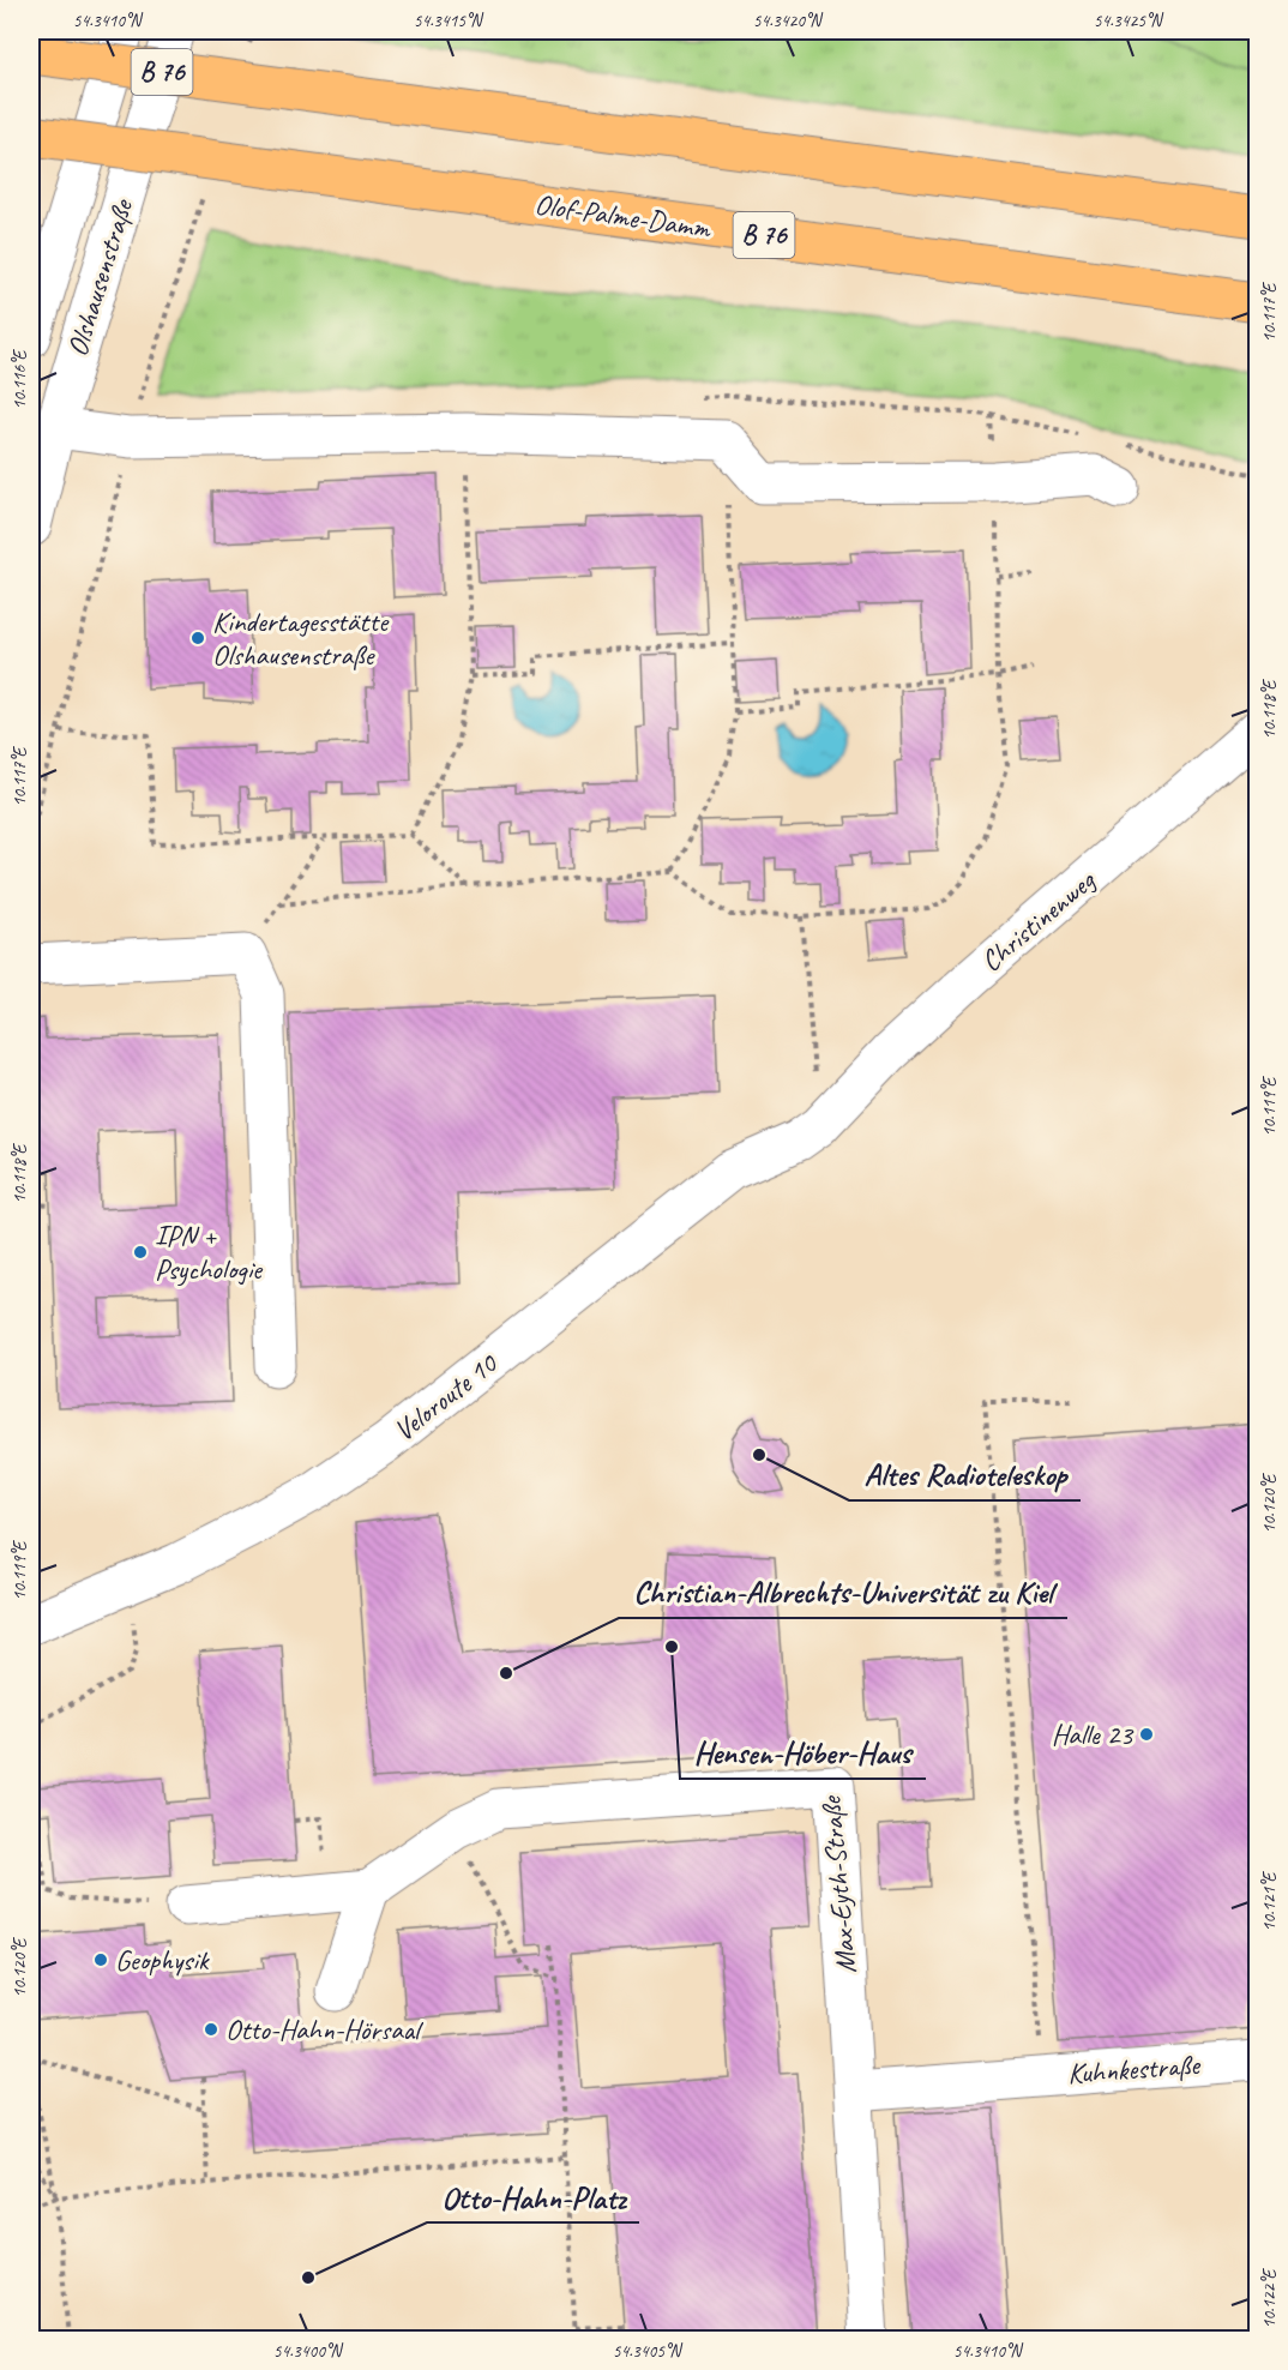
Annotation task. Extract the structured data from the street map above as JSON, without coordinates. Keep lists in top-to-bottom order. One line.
{"streets":{"highway":["B 76","Olof-Palme-Damm"],"street":["Olshausenstraße","Christinenweg","Veloroute 10","Max-Eyth-Straße","Kuhnkestraße"]},"crossings":[["Christinenweg","Veloroute 10"],["Max-Eyth-Straße","Kuhnkestraße"]],"places":["Kindertagesstätte Olshausenstraße","IPN + Psychologie","Altes Radioteleskop","Hensen-Höber-Haus","Christian-Albrechts-Universität zu Kiel","Halle 23","Geophysik","Otto-Hahn-Hörsaal","Otto-Hahn-Platz"],"coordinates":["54.3410°N","54.3415°N","54.3420°N","54.3425°N","10.117°E","10.116°E","10.118°E","10.119°E","10.120°E","10.121°E","10.122°E","54.3400°N","54.3405°N"]}
